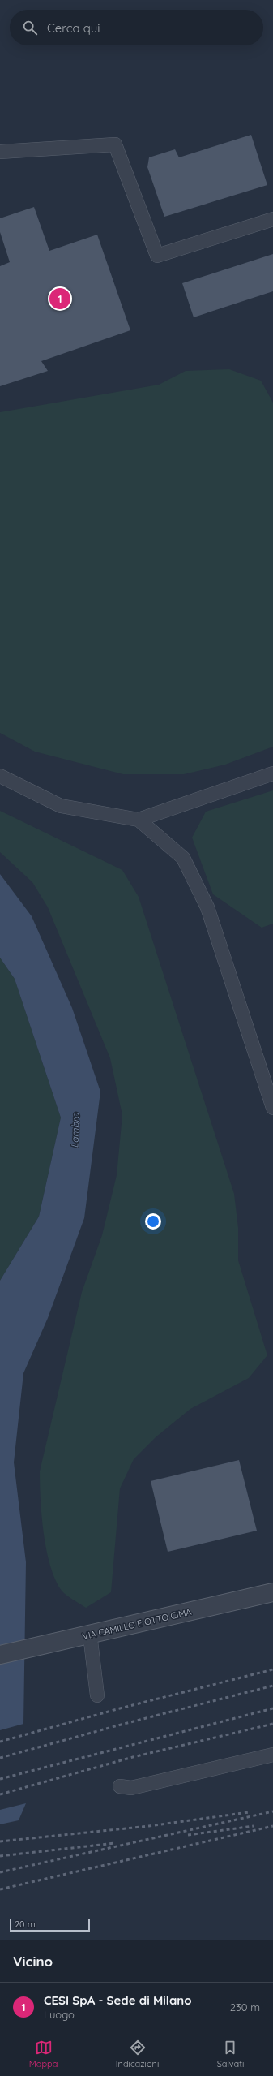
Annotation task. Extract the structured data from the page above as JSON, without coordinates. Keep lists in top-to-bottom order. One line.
{"streets":{"street":["VIA CAMILLO E OTTO CIMA"]},"water":["Lambro"],"scale_bar":"20 m","page":{"search":"Cerca qui","pins":"1","scale":"20 m","heading":"Vicino","list":[{"mark":"1","name":"CESI SpA - Sede di Milano","note":"Luogo","value":"230 m"}],"nav":["Mappa","Indicazioni","Salvati"]}}
